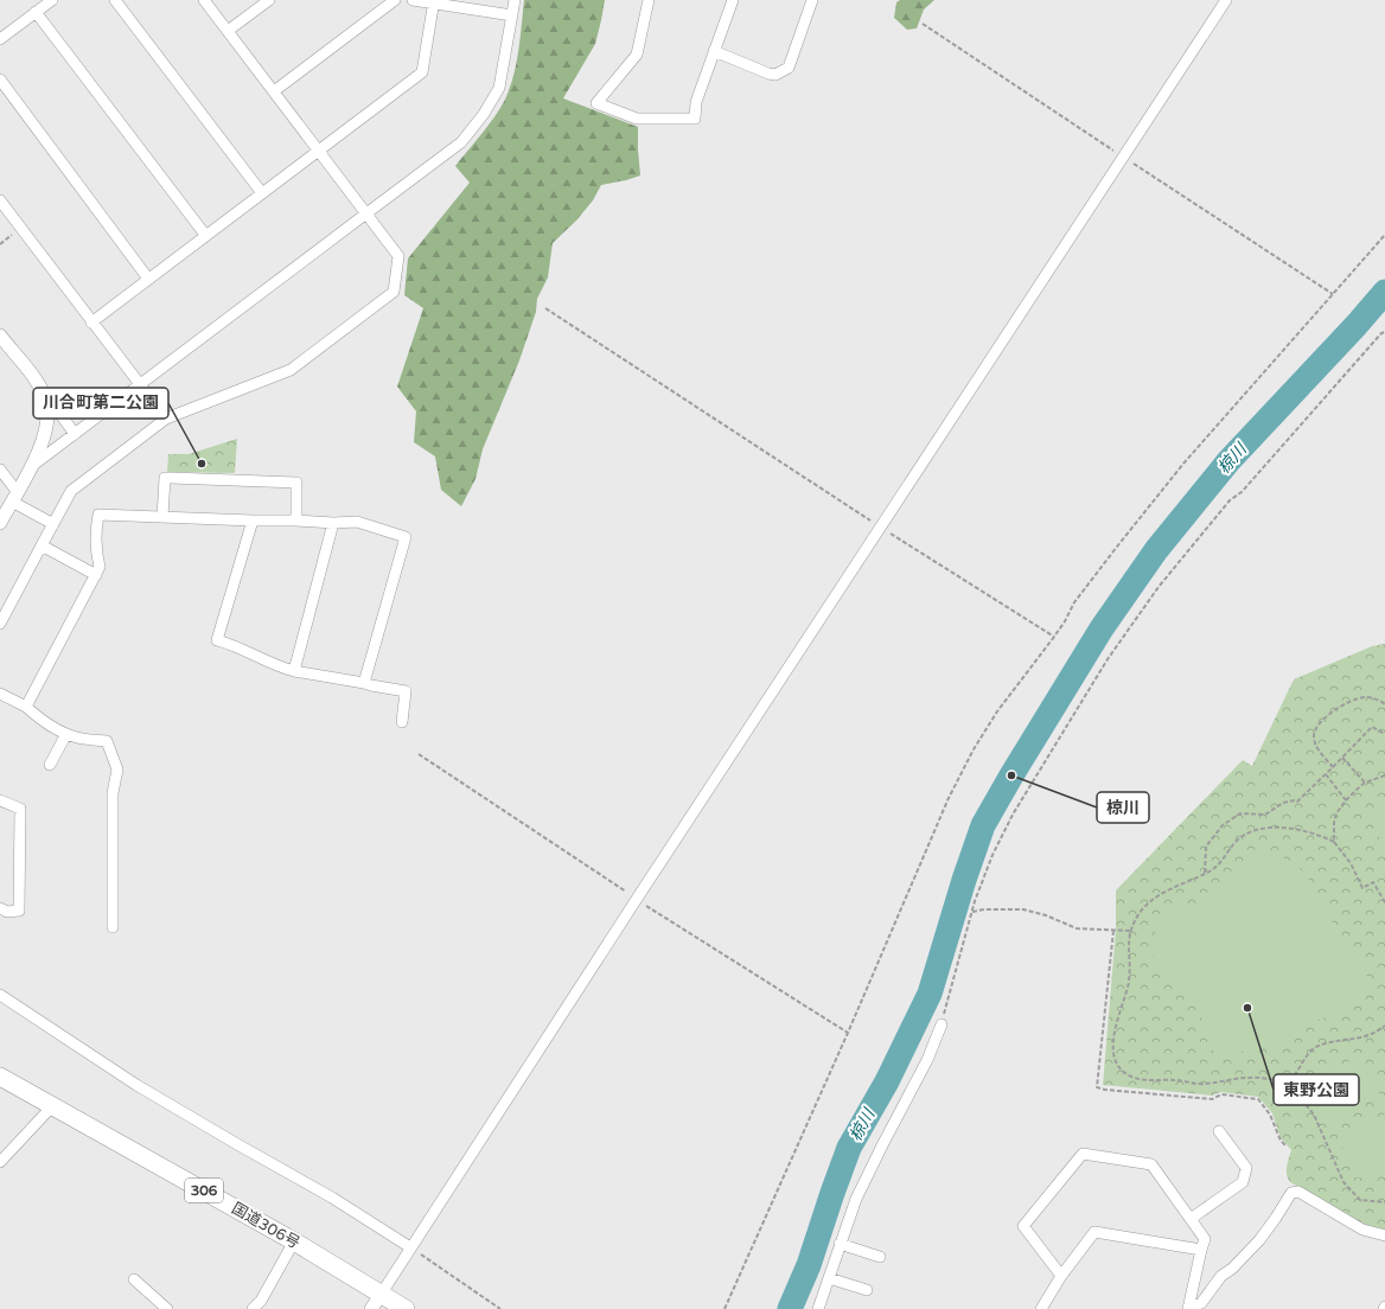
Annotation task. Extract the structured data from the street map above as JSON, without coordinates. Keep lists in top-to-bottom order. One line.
{"streets":{"highway":["306","国道306号"]},"water":["椋川"],"places":["川合町第二公園","椋川","東野公園"]}
